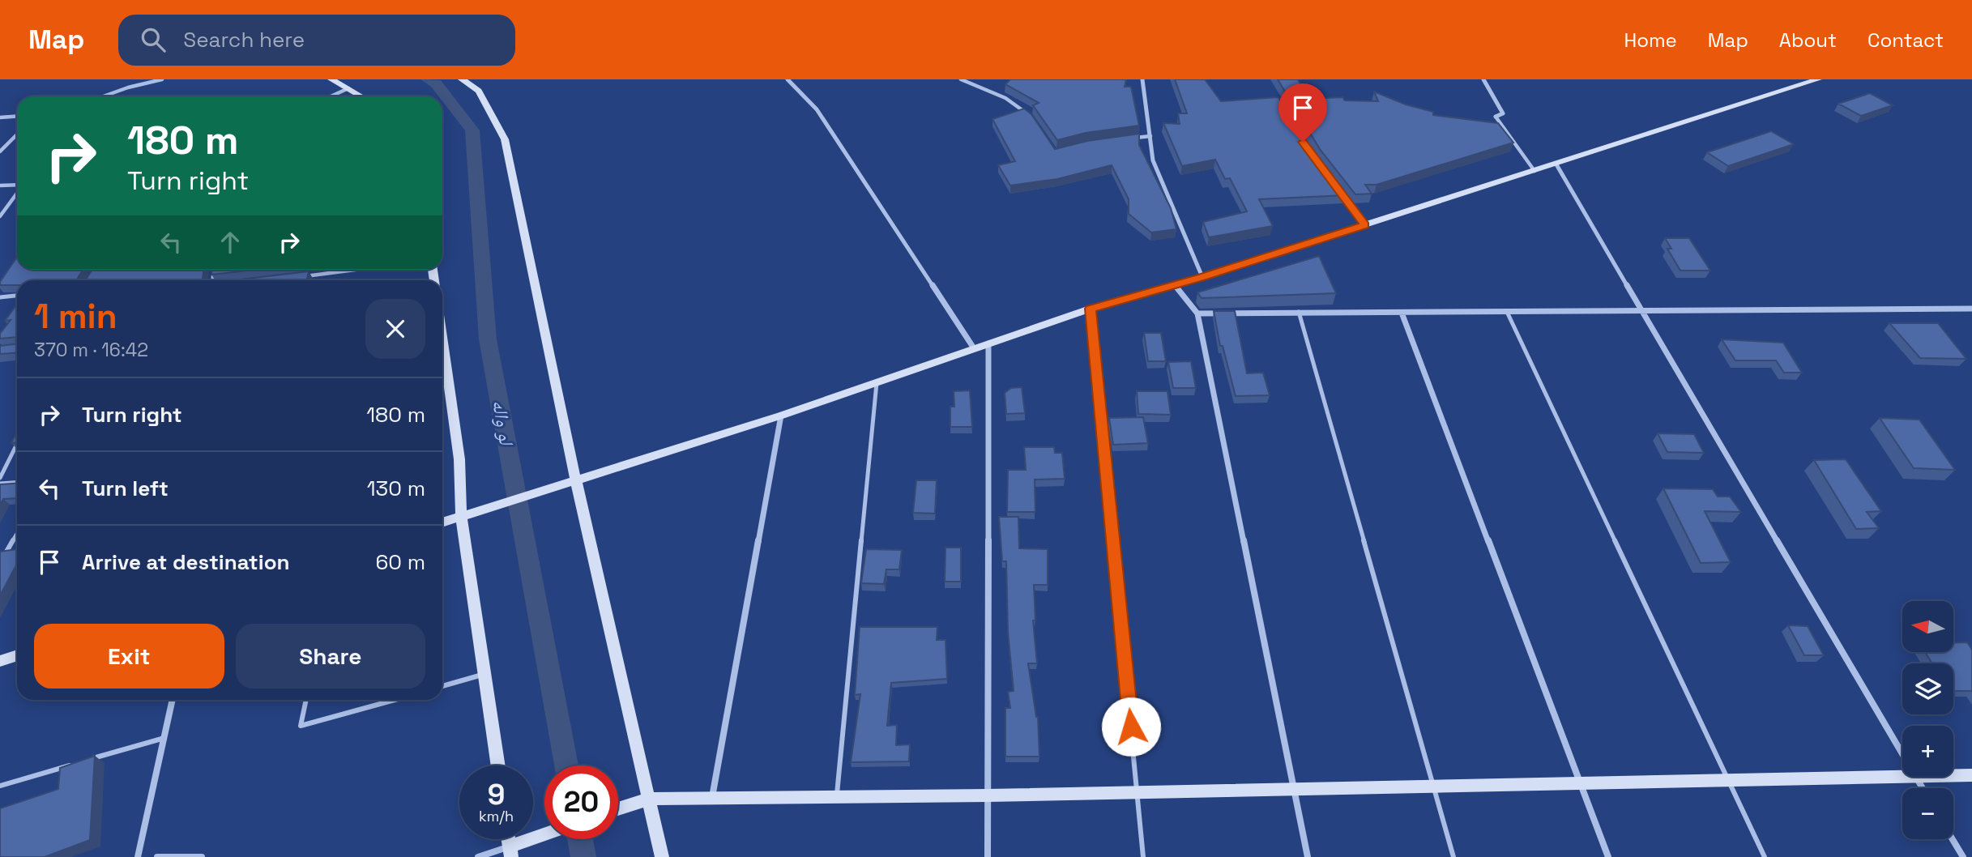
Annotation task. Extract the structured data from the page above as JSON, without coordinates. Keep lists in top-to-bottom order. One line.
{"water":["لو واله"],"north":"left","page":{"header":"Map","search":"Search here","nav":["Home","Map","About","Contact"],"turn":["180 m","Turn right"],"heading":["1 min","370 m · 16:42"],"list":[{"name":"Turn right","value":"180 m"},{"name":"Turn left","value":"130 m"},{"name":"Arrive at destination","value":"60 m"}],"map_buttons":["+","−"],"buttons":["Exit","Share"],"speed":"9 km/h","limit":"20"}}
